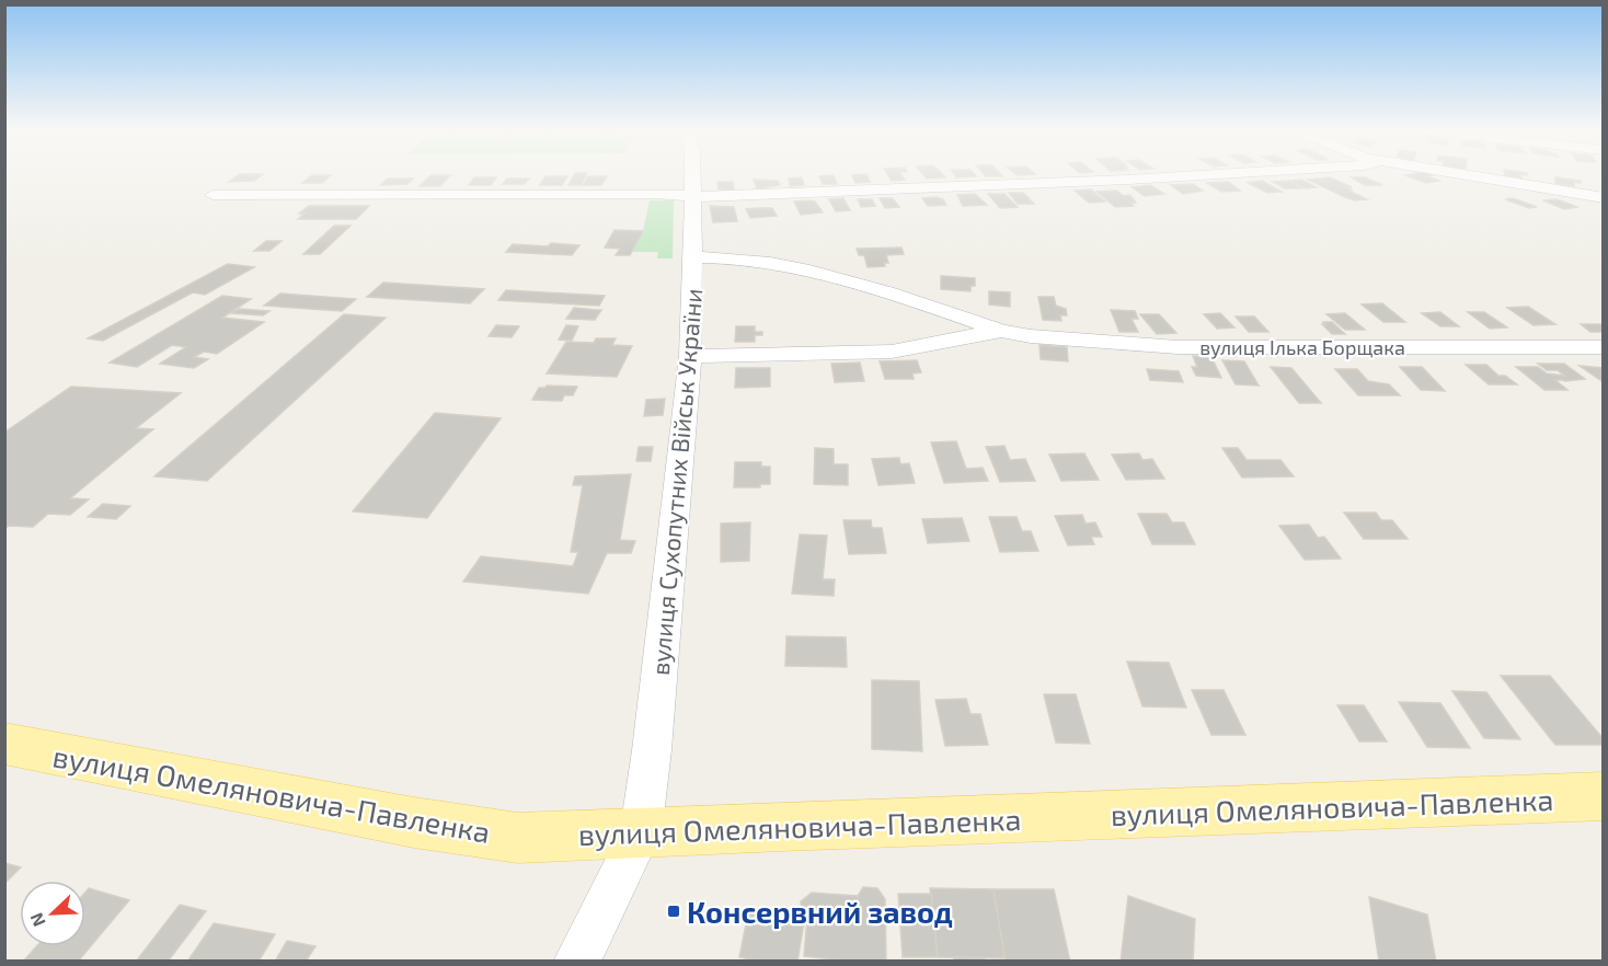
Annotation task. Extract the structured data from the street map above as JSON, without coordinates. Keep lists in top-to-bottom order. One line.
{"streets":{"main road":["вулиця Омеляновича-Павленка"],"street":["вулиця Ілька Борщака","вулиця Сухопутних Військ України"]},"crossings":[["вулиця Ілька Борщака","вулиця Сухопутних Військ України"],["вулиця Сухопутних Військ України","вулиця Омеляновича-Павленка"]],"places":{"transit":["Консервний завод"]},"north":"bottom left"}
